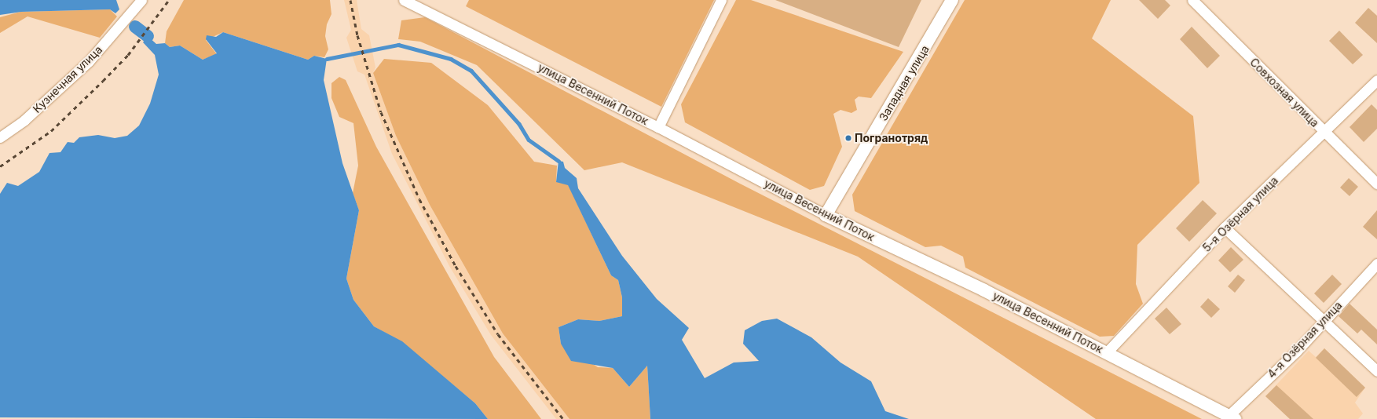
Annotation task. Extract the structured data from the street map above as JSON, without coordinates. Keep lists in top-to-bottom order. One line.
{"streets":{"street":["Кузнечная улица","Западная улица","Совхозная улица","улица Весенний Поток","5-я Озёрная улица","4-я Озёрная улица"]},"crossings":[["Западная улица","улица Весенний Поток"],["Совхозная улица","5-я Озёрная улица"],["улица Весенний Поток","5-я Озёрная улица"],["улица Весенний Поток","4-я Озёрная улица"]],"places":["Погранотряд"]}
